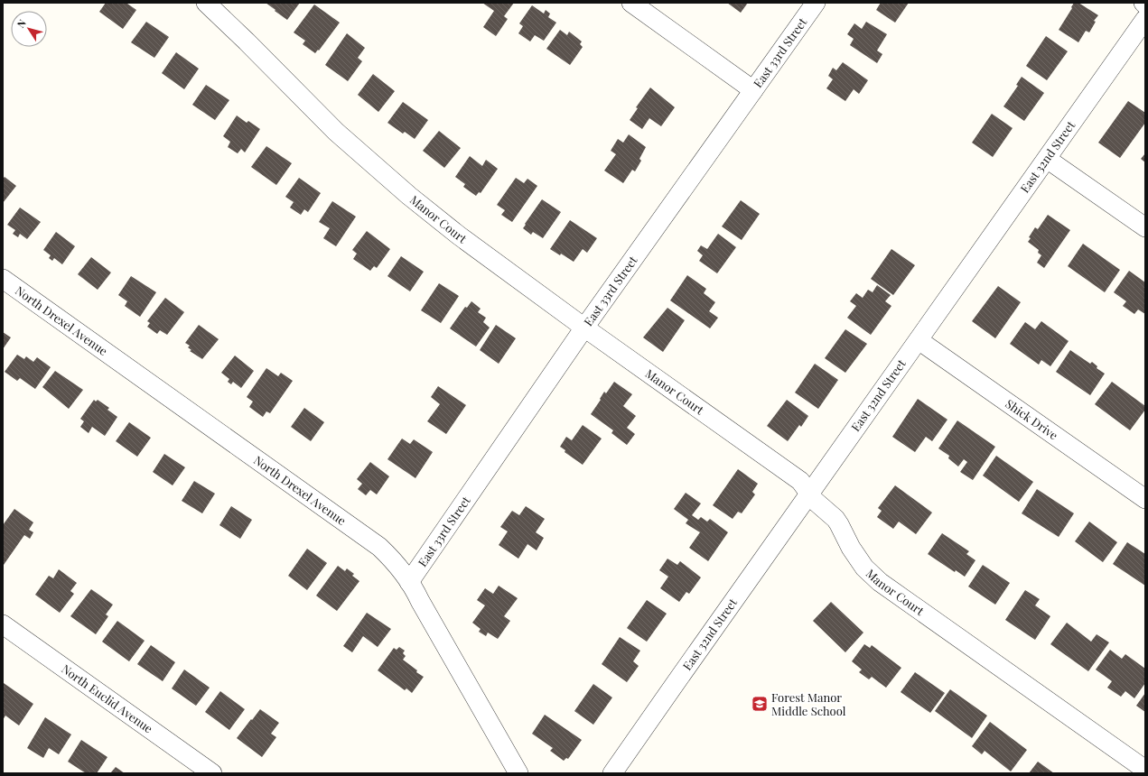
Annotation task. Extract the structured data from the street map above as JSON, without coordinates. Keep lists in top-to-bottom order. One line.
{"streets":{"street":["East 33rd Street","East 32nd Street","Manor Court","North Drexel Avenue","Shick Drive","North Euclid Avenue"]},"crossings":[["East 33rd Street","Manor Court"],["East 33rd Street","North Drexel Avenue"],["East 32nd Street","Manor Court"],["East 32nd Street","Shick Drive"]],"places":{"school or university":["Forest Manor Middle School"]},"north":"top left"}
